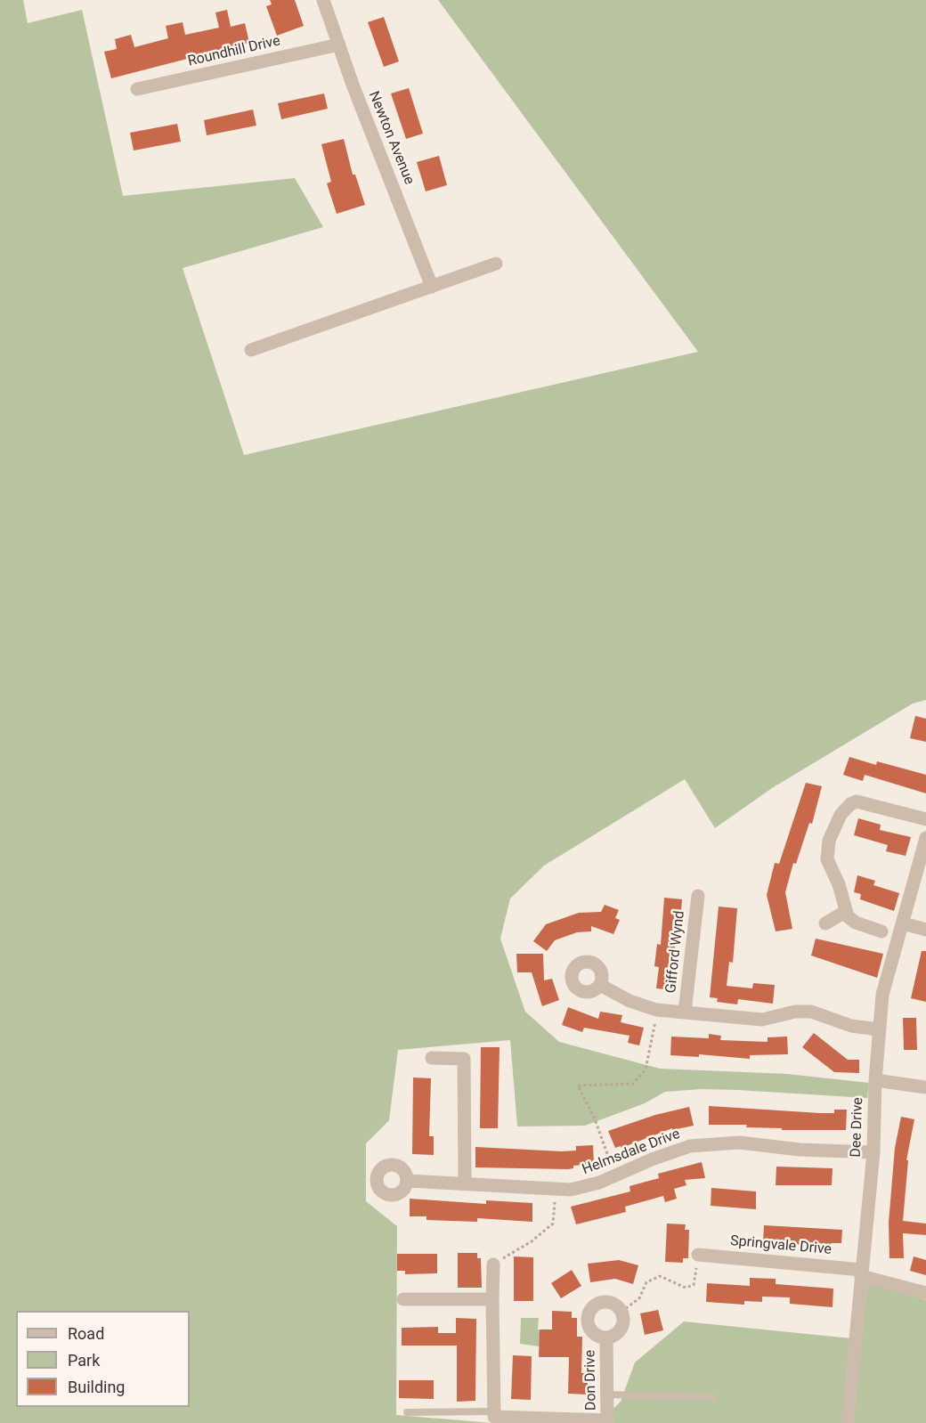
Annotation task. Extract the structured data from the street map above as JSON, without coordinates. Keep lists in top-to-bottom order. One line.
{"streets":{"street":["Roundhill Drive","Newton Avenue","Gifford Wynd","Dee Drive","Helmsdale Drive","Springvale Drive","Don Drive"]},"crossings":[["Roundhill Drive","Newton Avenue"],["Gifford Wynd","Dee Drive"],["Dee Drive","Helmsdale Drive"],["Dee Drive","Springvale Drive"]],"legend":["Road","Park","Building"]}
